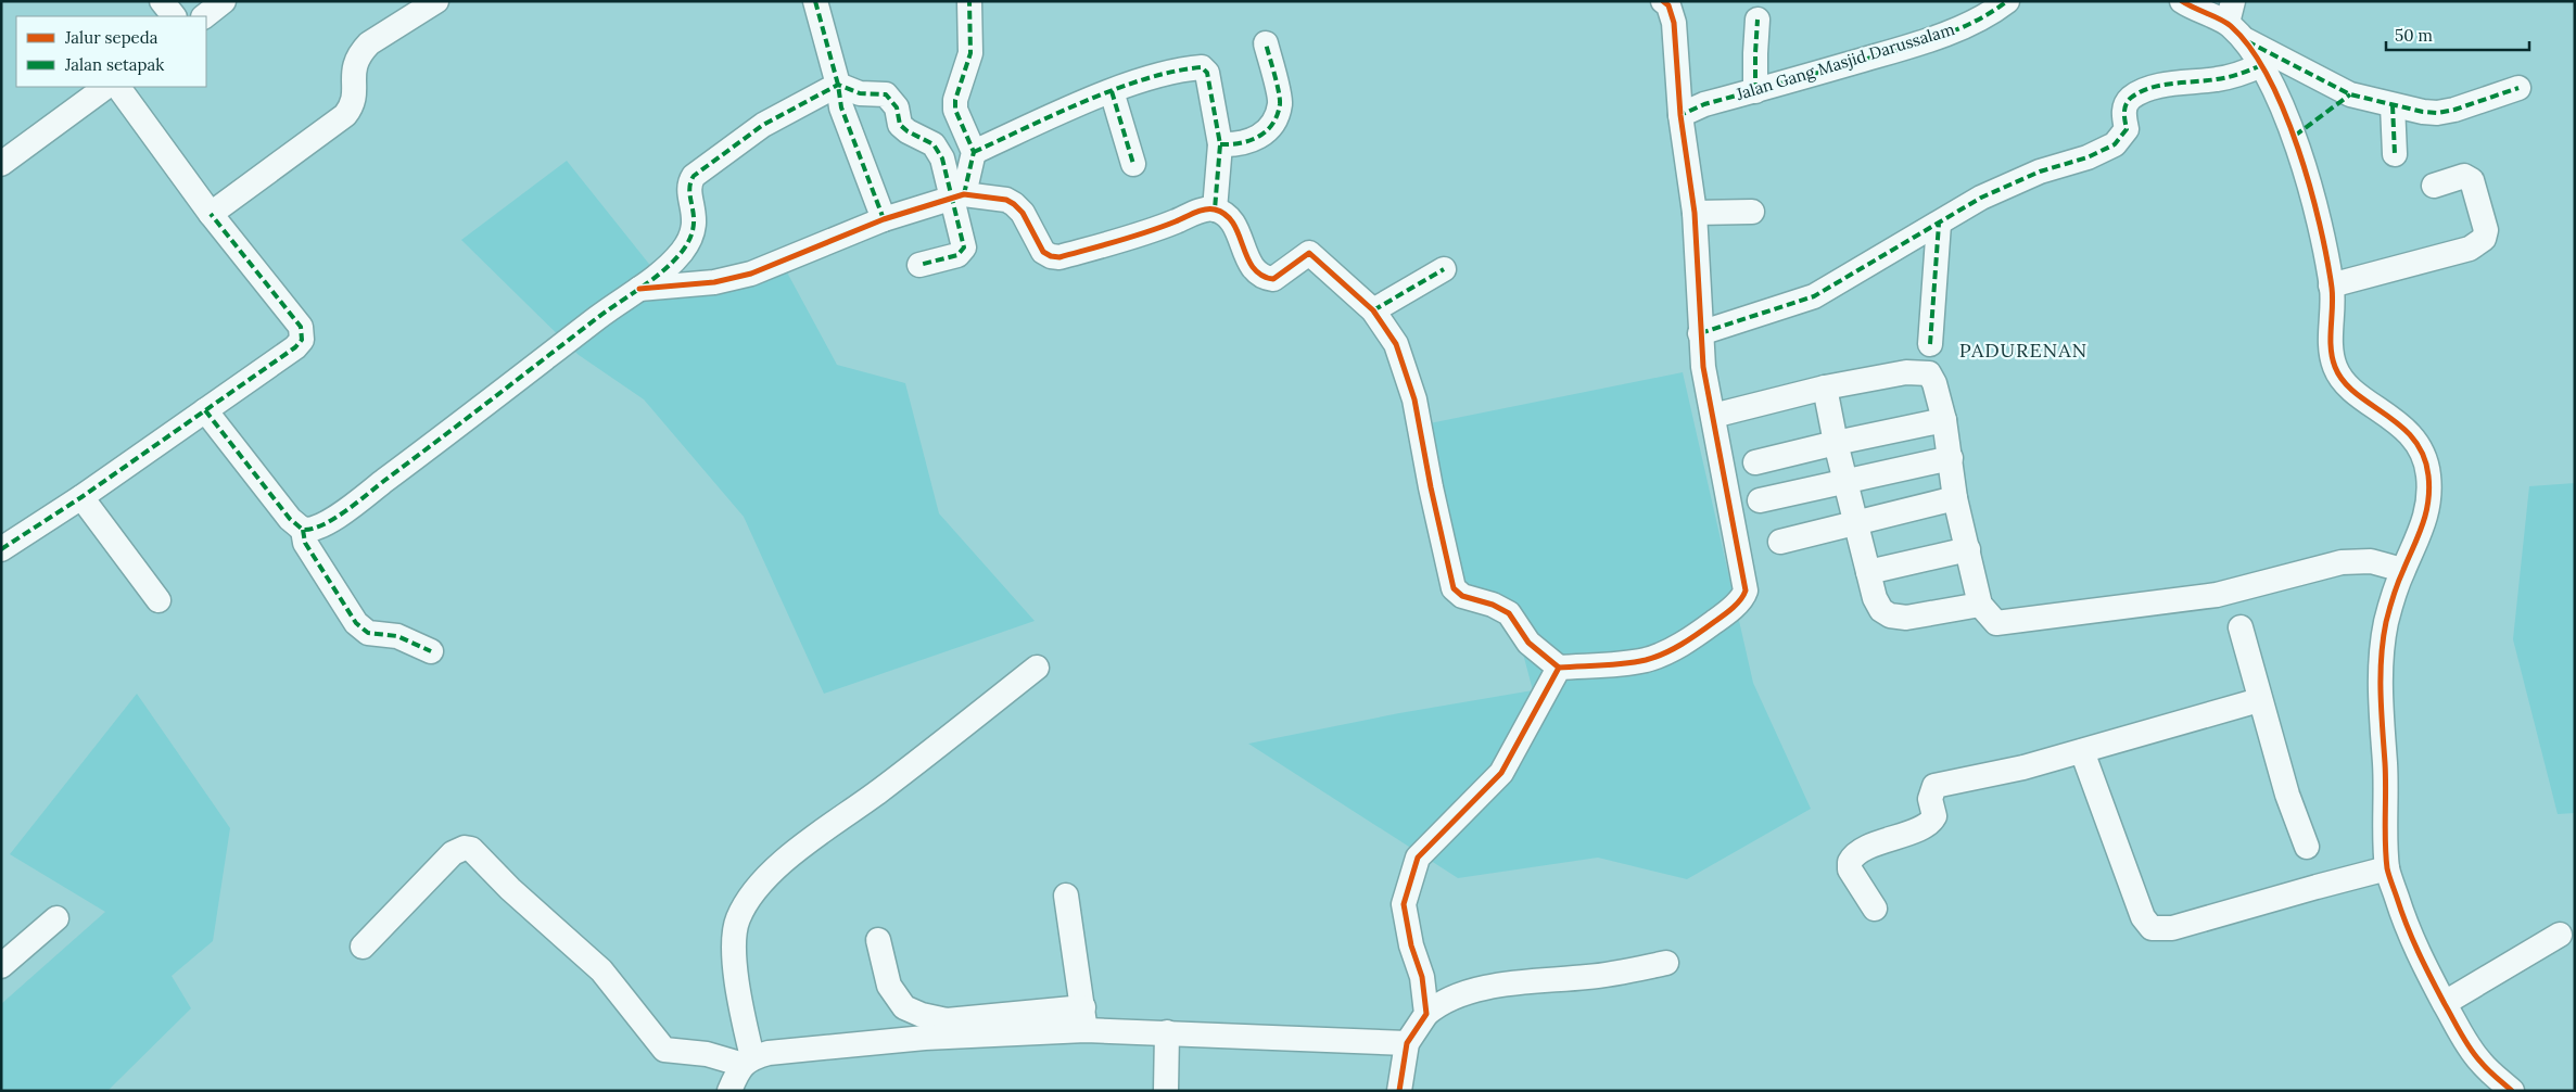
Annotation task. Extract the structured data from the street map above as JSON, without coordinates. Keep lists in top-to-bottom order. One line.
{"streets":{"street":["Jalan Gang Masjid Darussalam"]},"districts":["PADURENAN"],"legend":["Jalur sepeda","Jalan setapak"],"scale_bar":"50 m"}
